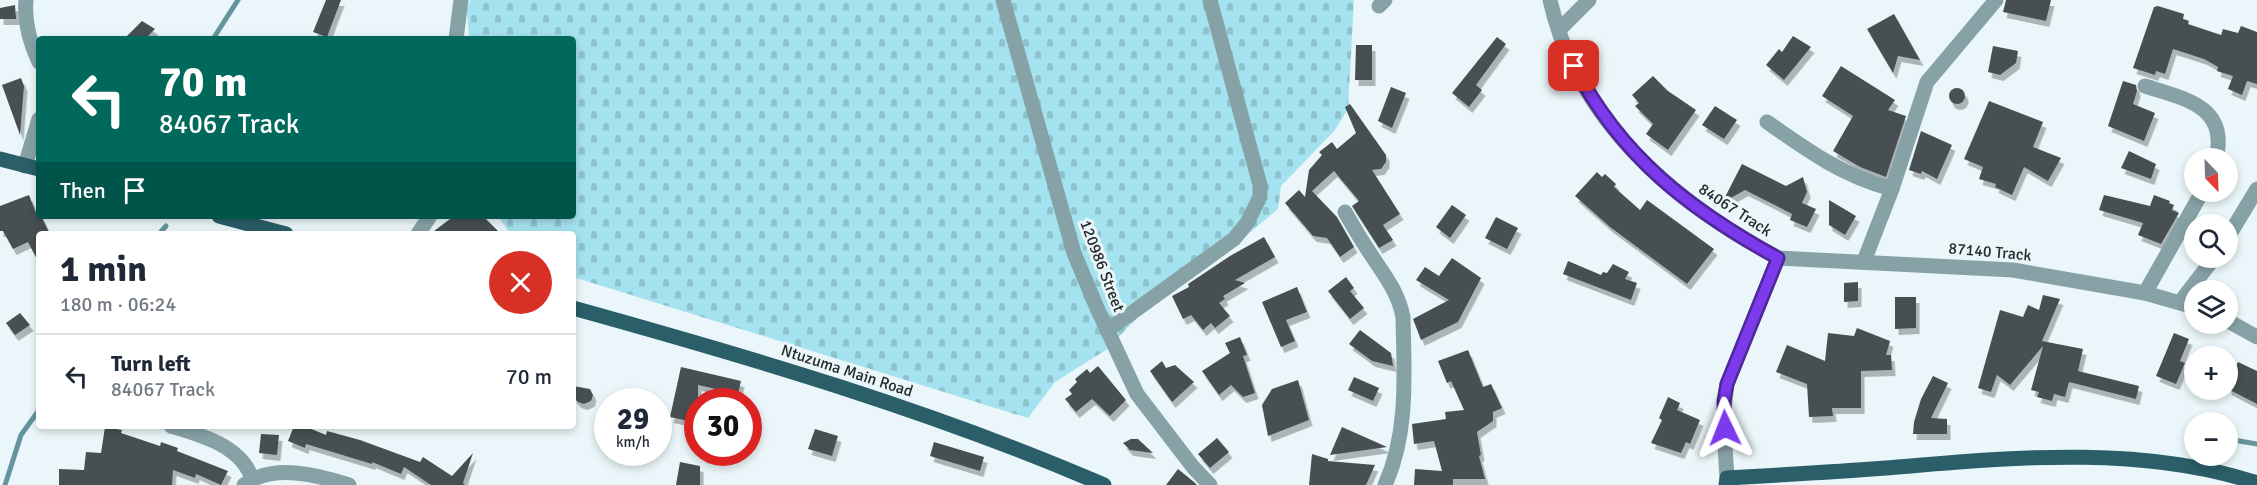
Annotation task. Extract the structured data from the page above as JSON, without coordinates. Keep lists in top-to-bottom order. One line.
{"streets":{"main road":["Ntuzuma Main Road"],"street":["84067 Track","87140 Track","120986 Street"]},"crossings":[["84067 Track","87140 Track"]],"north":"bottom right","page":{"turn":["70 m","84067 Track"],"map_buttons":["+","−"],"then":"Then","heading":["1 min","180 m · 06:24"],"list":[{"name":"Turn left","note":"84067 Track","value":"70 m"}],"speed":"29 km/h","limit":"30"}}
